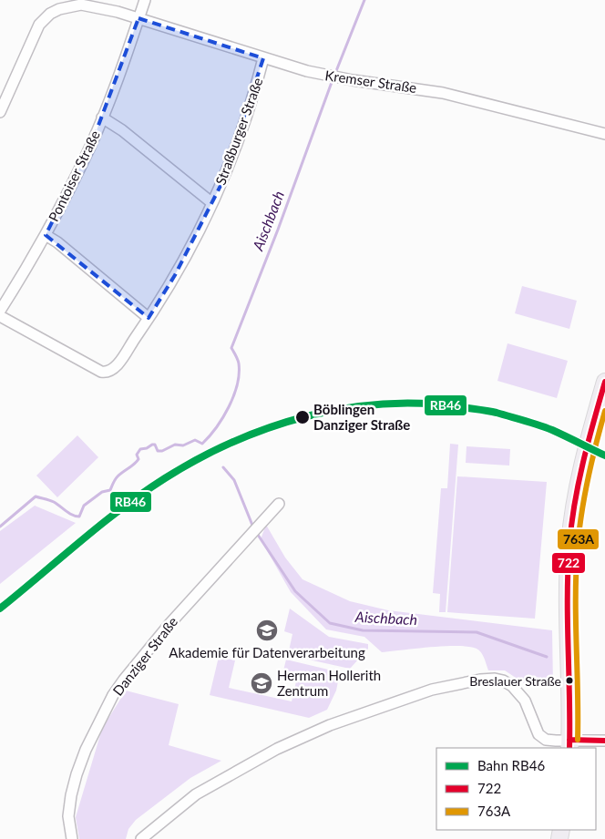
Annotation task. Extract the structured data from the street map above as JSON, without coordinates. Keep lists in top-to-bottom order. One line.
{"streets":{"street":["Kremser Straße","Straßburger Straße","Pontoiser Straße","Danziger Straße"]},"crossings":[["Kremser Straße","Straßburger Straße"],["Kremser Straße","Pontoiser Straße"],["Straßburger Straße","Pontoiser Straße"]],"water":["Aischbach"],"places":{"other":["Böblingen Danziger Straße","Breslauer Straße"],"school or university":["Akademie für Datenverarbeitung","Herman Hollerith Zentrum"]},"lines":["transit line 722","rail line RB46","transit line 763A"],"legend":["Bahn RB46","722","763A"]}
